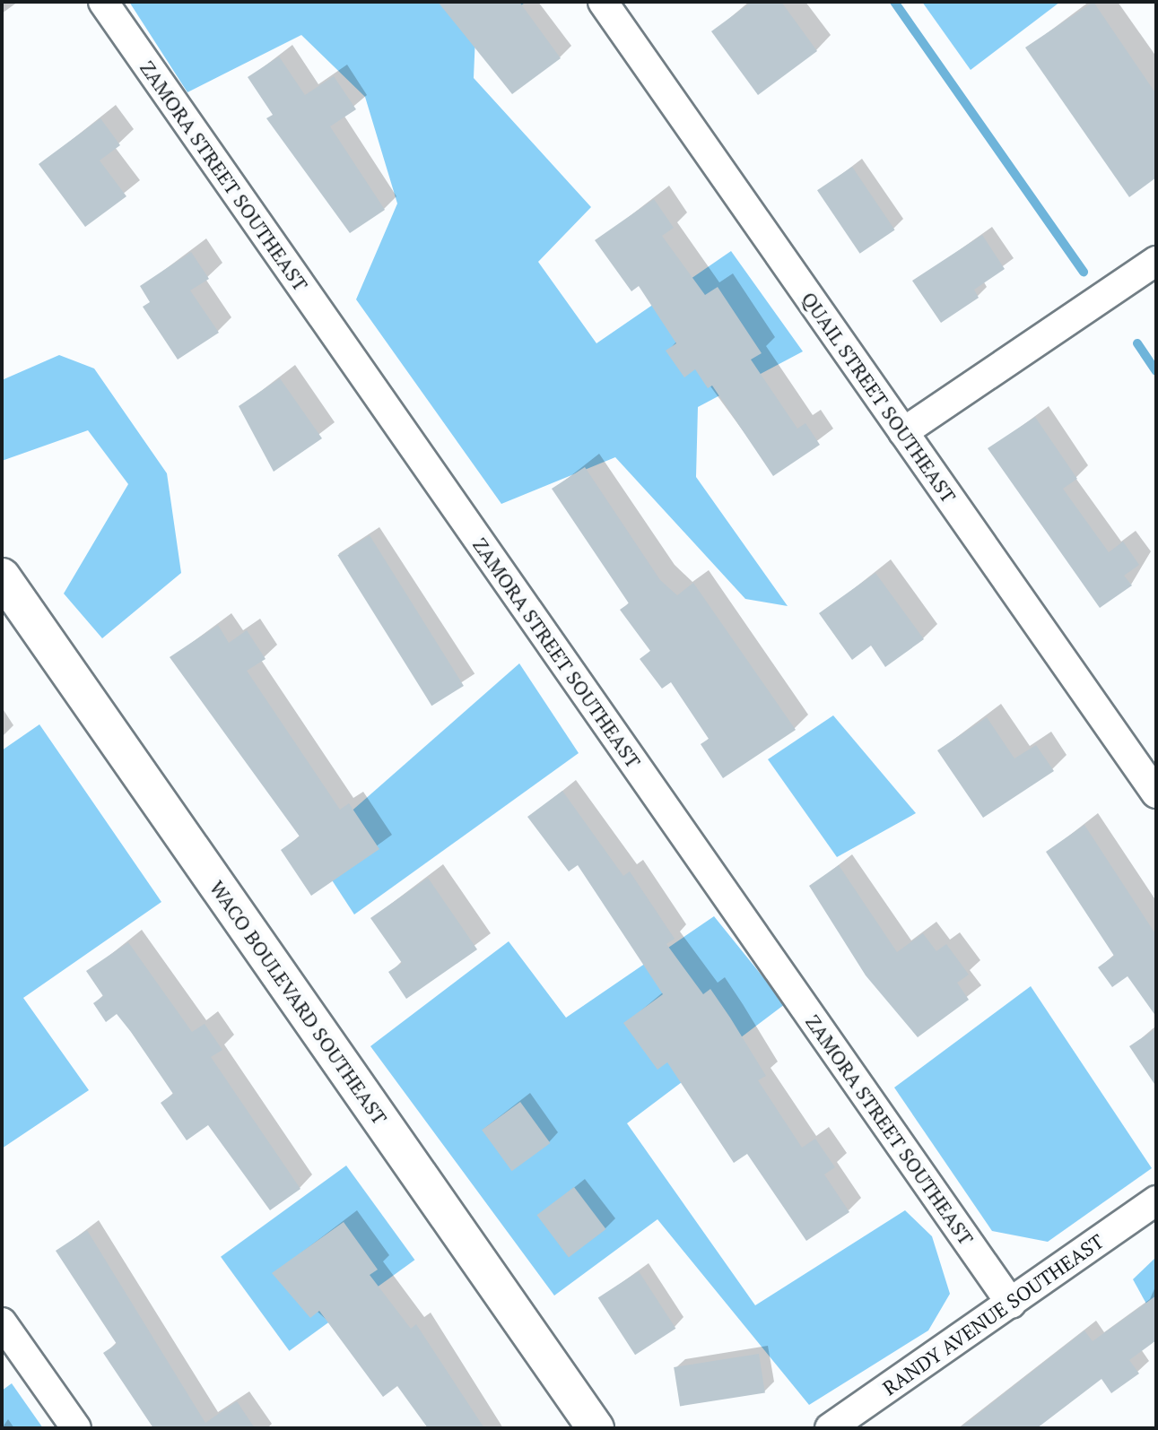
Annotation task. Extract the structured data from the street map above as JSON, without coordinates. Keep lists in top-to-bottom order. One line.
{"streets":{"street":["ZAMORA STREET SOUTHEAST","QUAIL STREET SOUTHEAST","WACO BOULEVARD SOUTHEAST","RANDY AVENUE SOUTHEAST"]},"crossings":[["ZAMORA STREET SOUTHEAST","RANDY AVENUE SOUTHEAST"]]}
